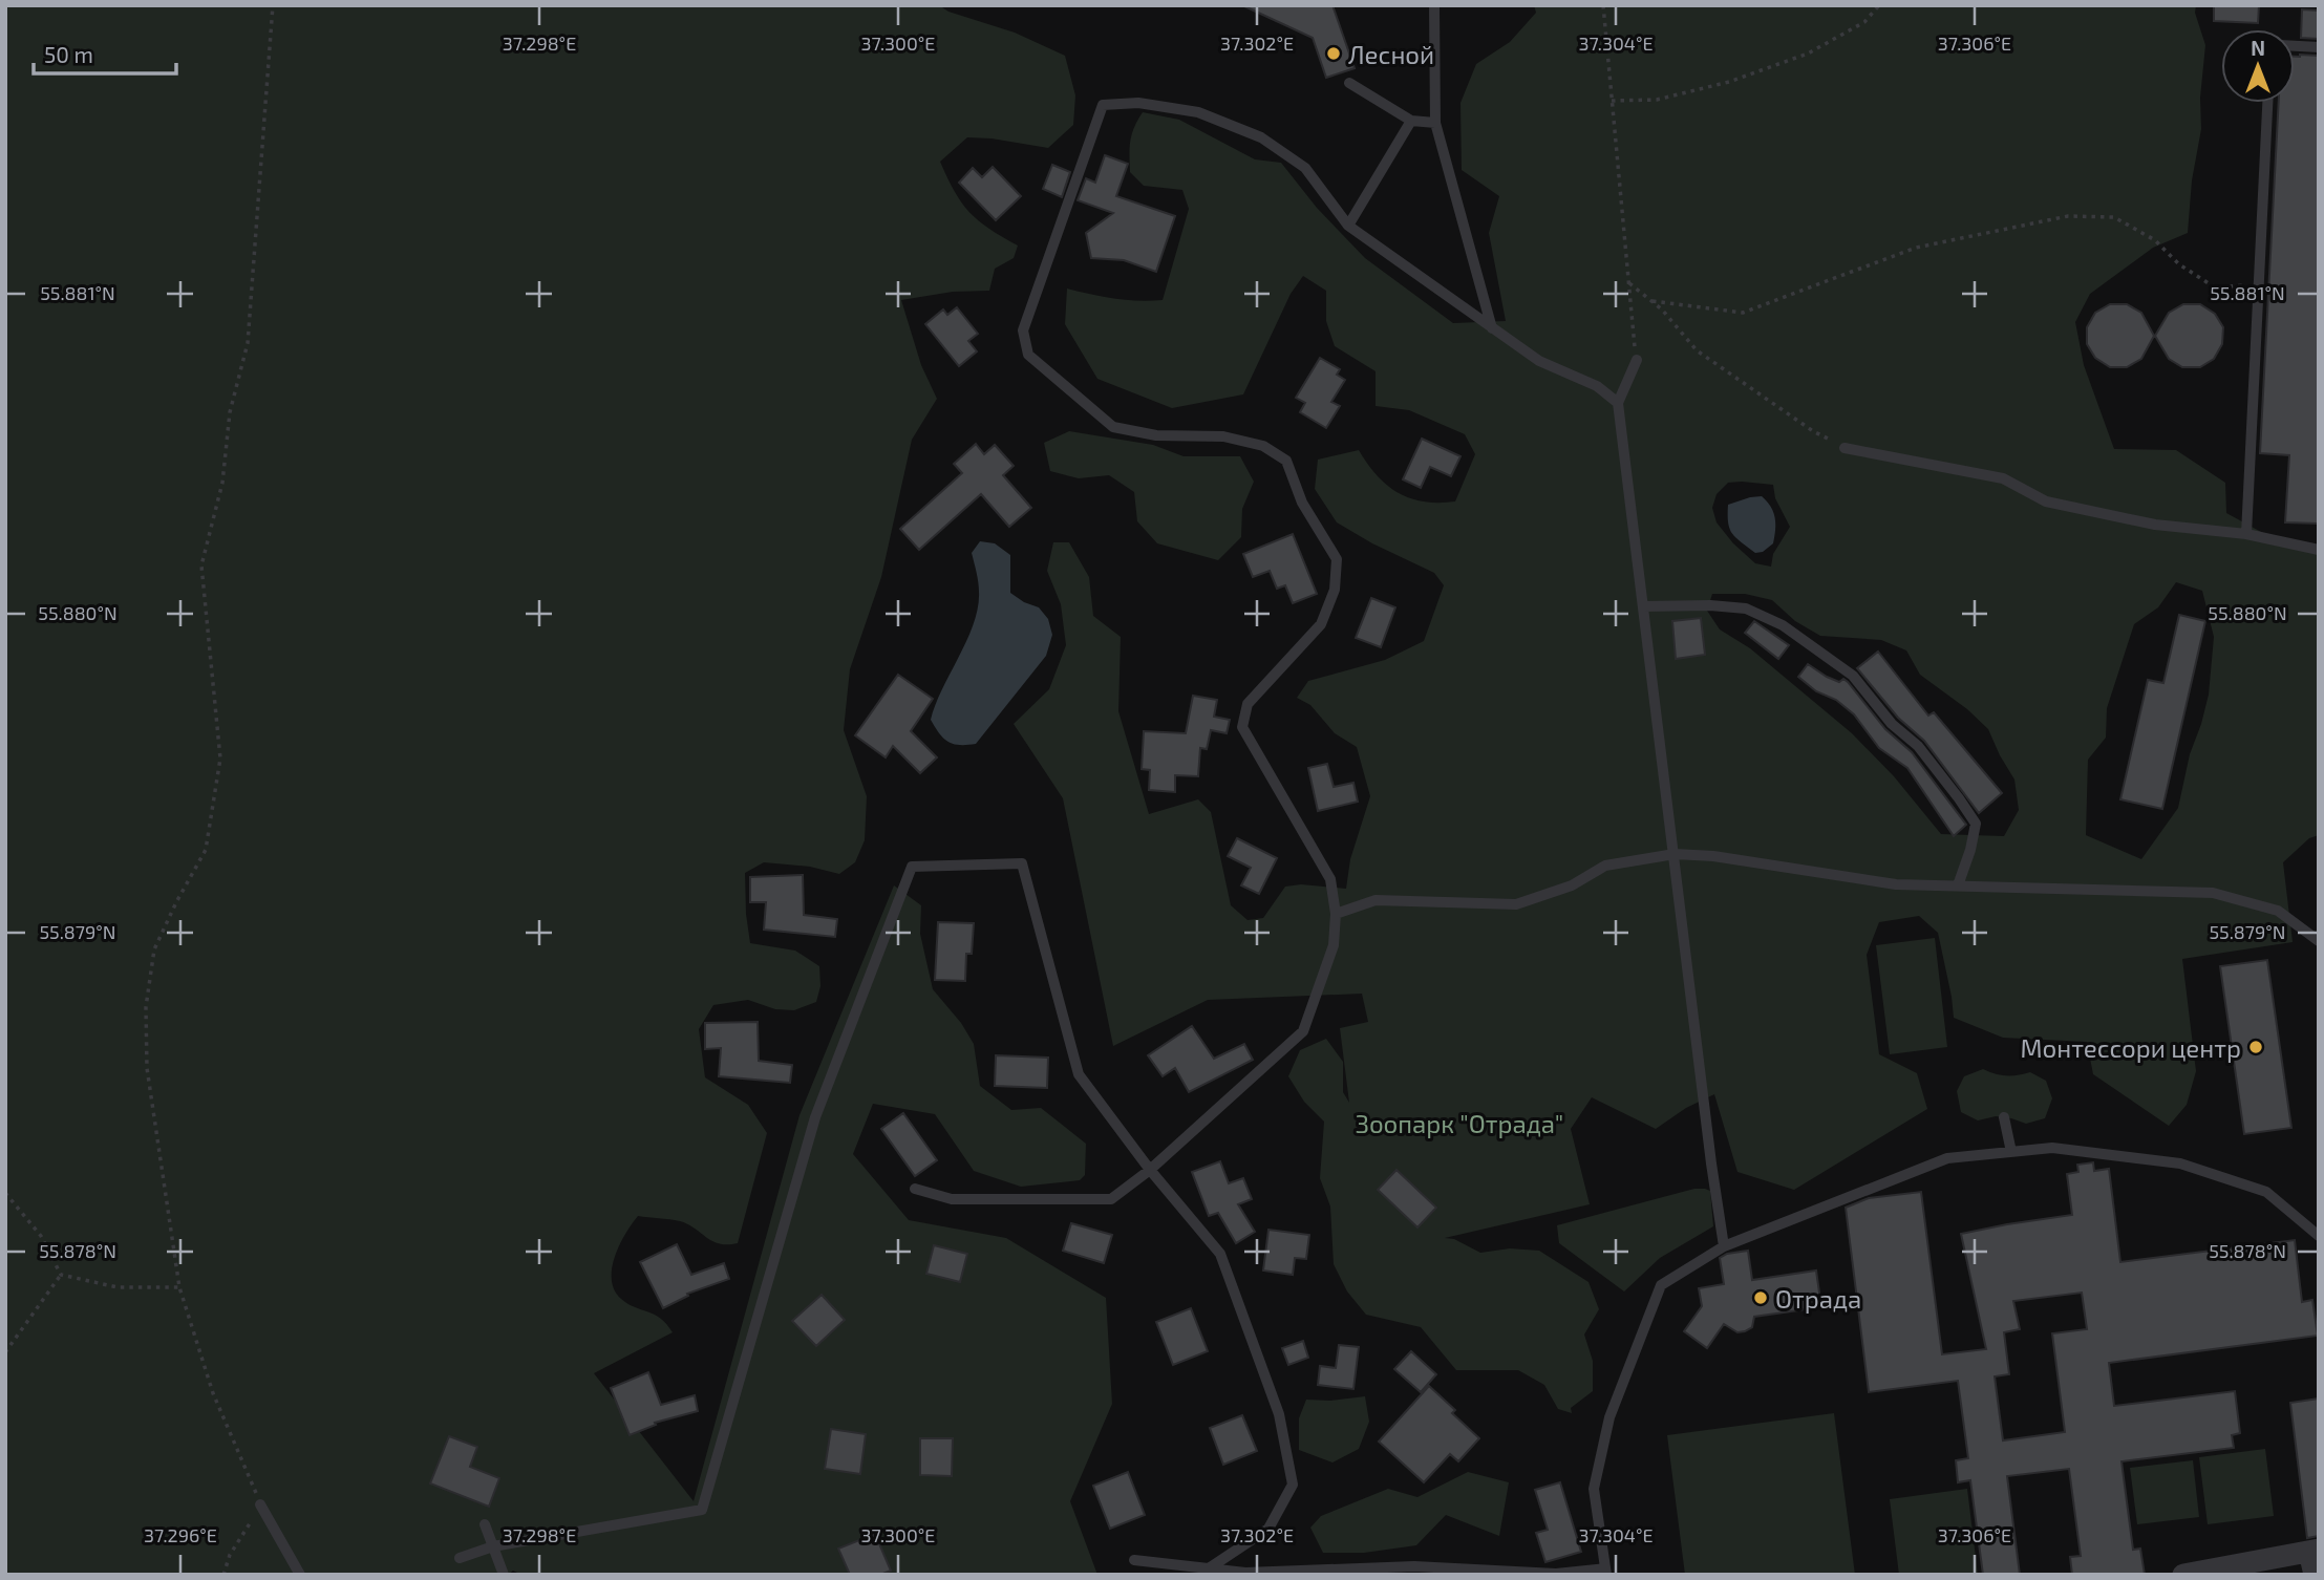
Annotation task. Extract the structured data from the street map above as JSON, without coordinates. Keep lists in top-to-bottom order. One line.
{"parks":["Зоопарк \"Отрада\""],"places":["Лесной","Монтессори центр","Отрада"],"scale_bar":"50 m","north":"top","coordinates":["37.298°E","37.300°E","37.302°E","37.304°E","37.306°E","55.881°N","55.880°N","55.879°N","55.878°N","37.296°E"]}
